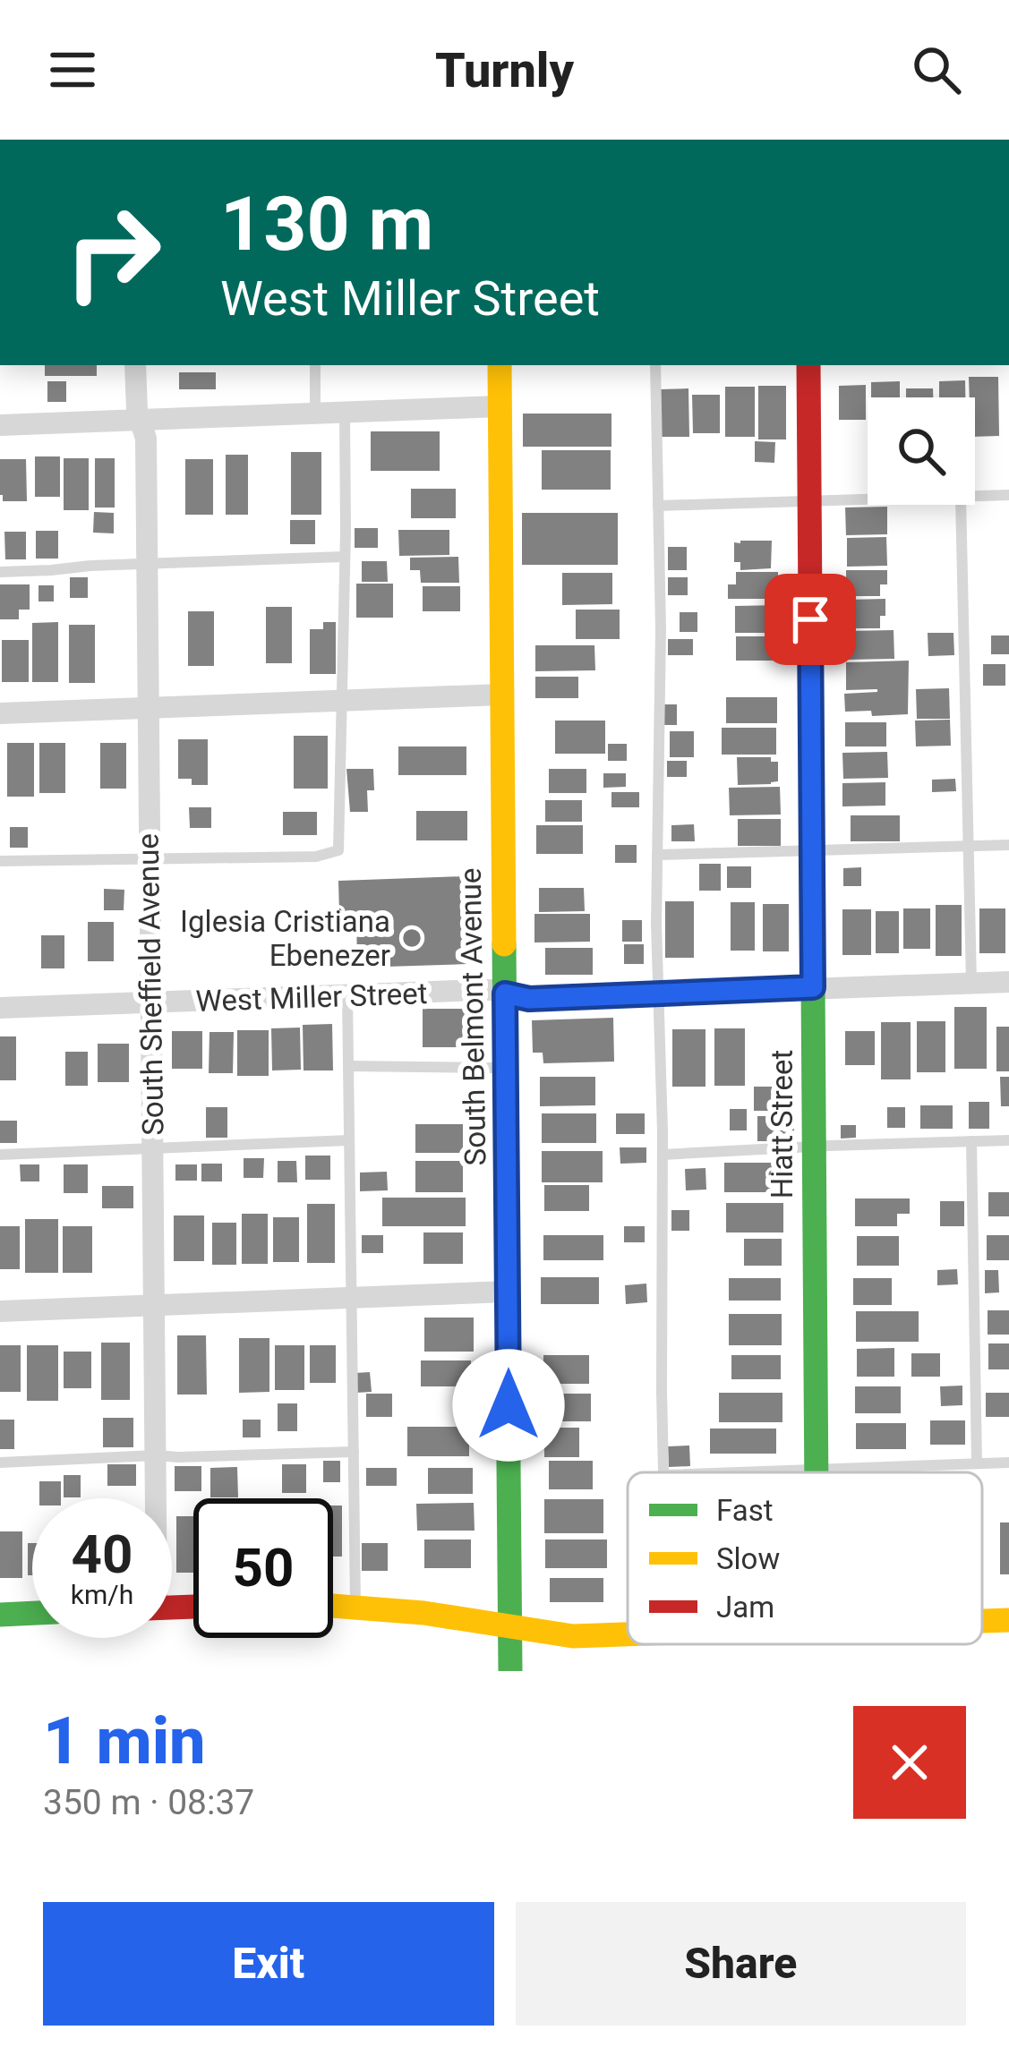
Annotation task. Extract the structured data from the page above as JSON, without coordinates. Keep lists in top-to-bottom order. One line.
{"streets":{"street":["South Sheffield Avenue","West Miller Street","South Belmont Avenue","Hiatt Street"]},"crossings":[["South Sheffield Avenue","West Miller Street"],["West Miller Street","South Belmont Avenue"],["West Miller Street","Hiatt Street"]],"places":["Iglesia Cristiana Ebenezer"],"legend":["Fast","Slow","Jam"],"page":{"header":"Turnly","turn":["130 m","West Miller Street"],"speed":"40 km/h","limit":"50","heading":["1 min","350 m · 08:37"],"buttons":["Exit","Share"]}}
